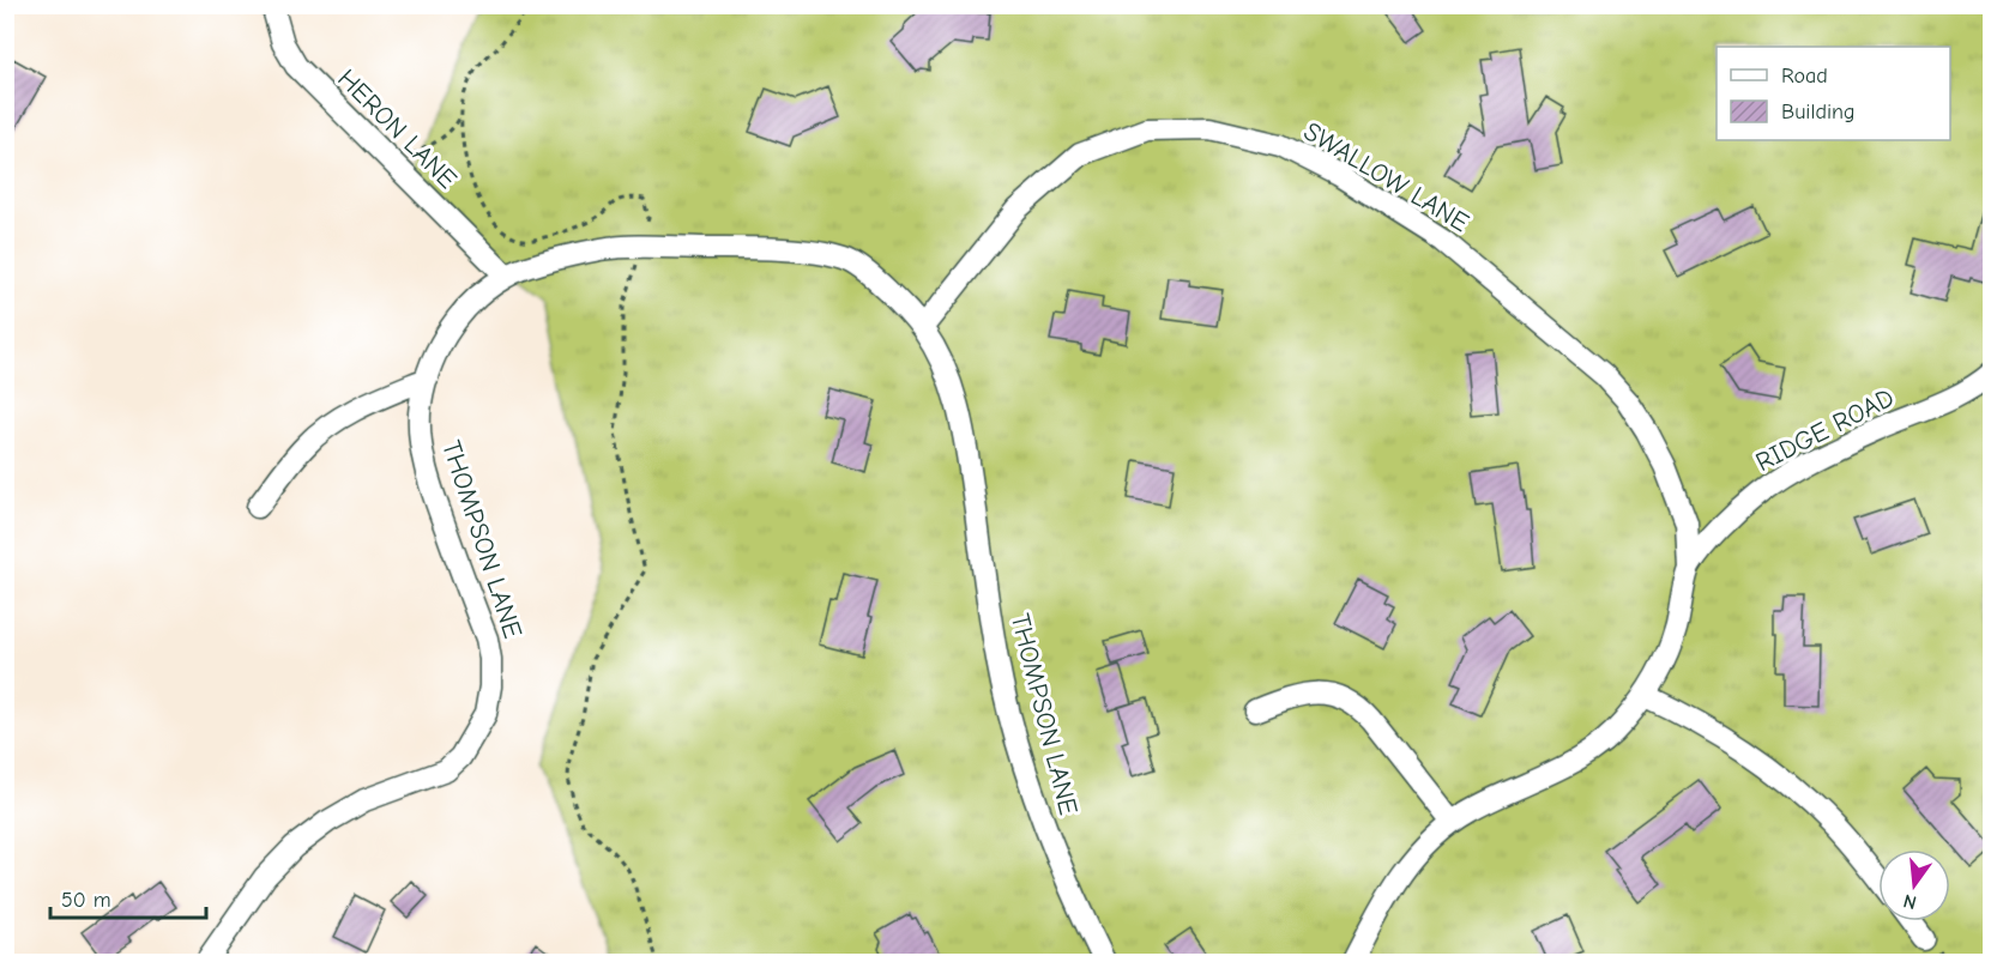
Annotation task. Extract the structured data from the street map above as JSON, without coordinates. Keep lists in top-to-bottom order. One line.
{"streets":{"street":["HERON LANE","SWALLOW LANE","RIDGE ROAD","THOMPSON LANE"]},"crossings":[["HERON LANE","THOMPSON LANE"],["SWALLOW LANE","RIDGE ROAD"],["SWALLOW LANE","THOMPSON LANE"]],"legend":["Road","Building"],"scale_bar":"50 m","north":"bottom"}
